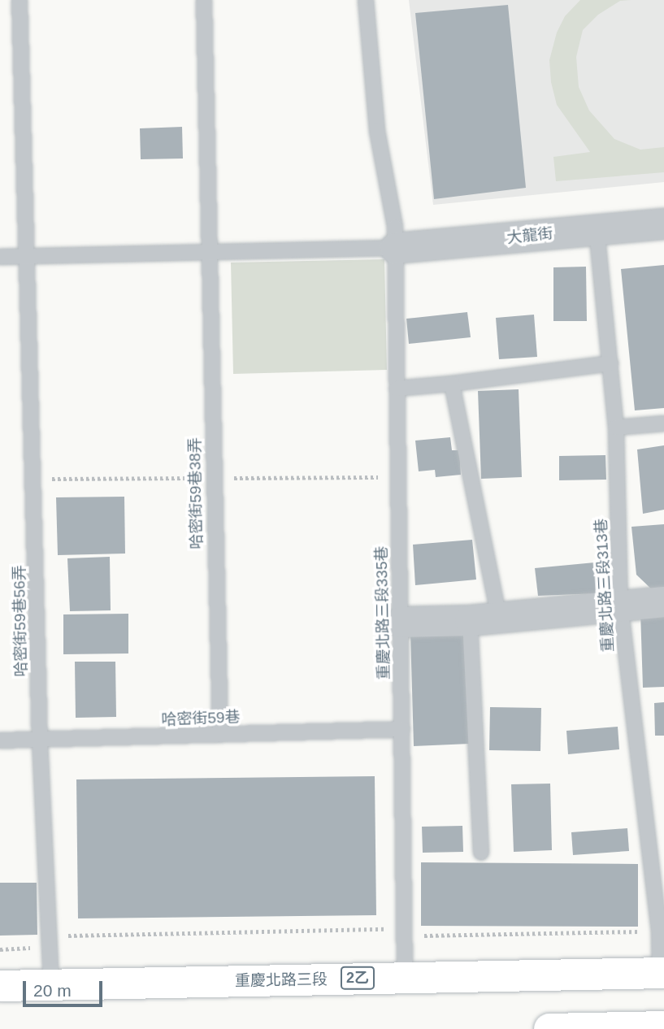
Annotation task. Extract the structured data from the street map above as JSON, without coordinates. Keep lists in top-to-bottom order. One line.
{"streets":{"main road":["2乙","重慶北路三段"],"street":["大龍街"],"lane":["哈密街59巷38弄","重慶北路三段313巷","重慶北路三段335巷","哈密街59巷56弄","哈密街59巷"]},"crossings":[["大龍街","重慶北路三段313巷"],["大龍街","重慶北路三段335巷"],["哈密街59巷38弄","哈密街59巷"],["重慶北路三段313巷","重慶北路三段"],["重慶北路三段335巷","哈密街59巷"],["重慶北路三段335巷","重慶北路三段"],["哈密街59巷56弄","哈密街59巷"],["哈密街59巷56弄","重慶北路三段"]],"scale_bar":"20 m"}
